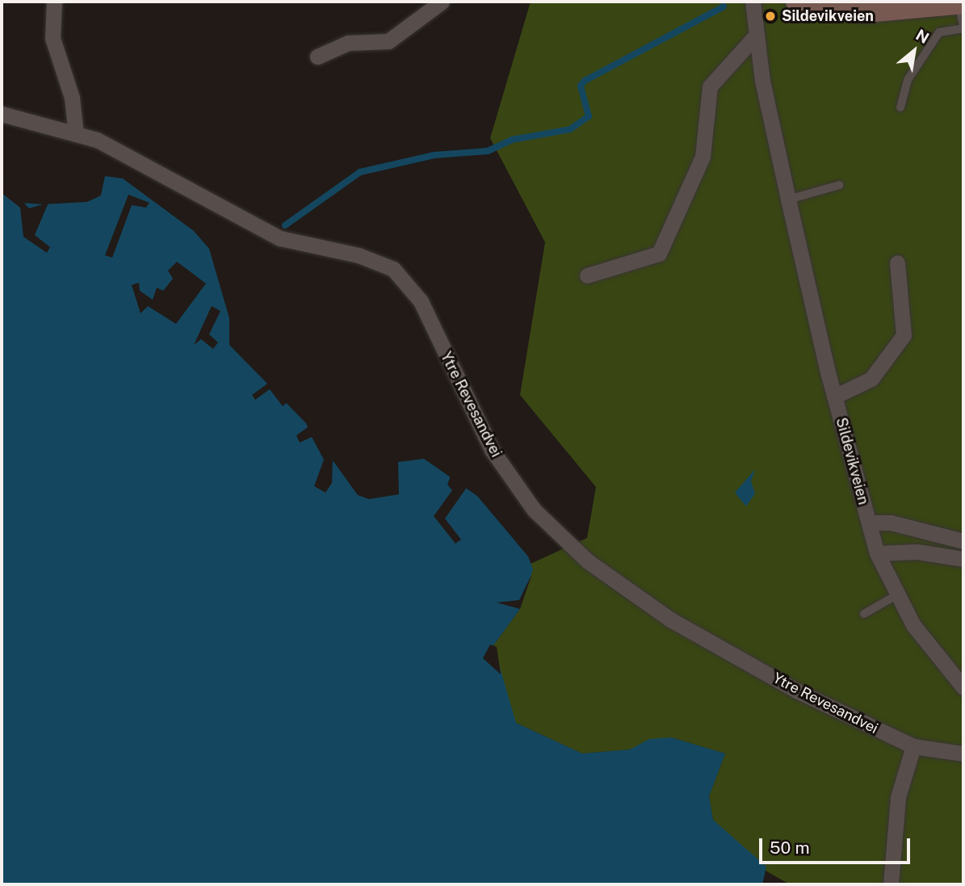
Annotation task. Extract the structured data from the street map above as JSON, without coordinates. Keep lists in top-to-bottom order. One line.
{"streets":{"street":["Ytre Revesandvei","Sildevikveien"]},"places":["Sildevikveien"],"scale_bar":"50 m","north":"top right"}
